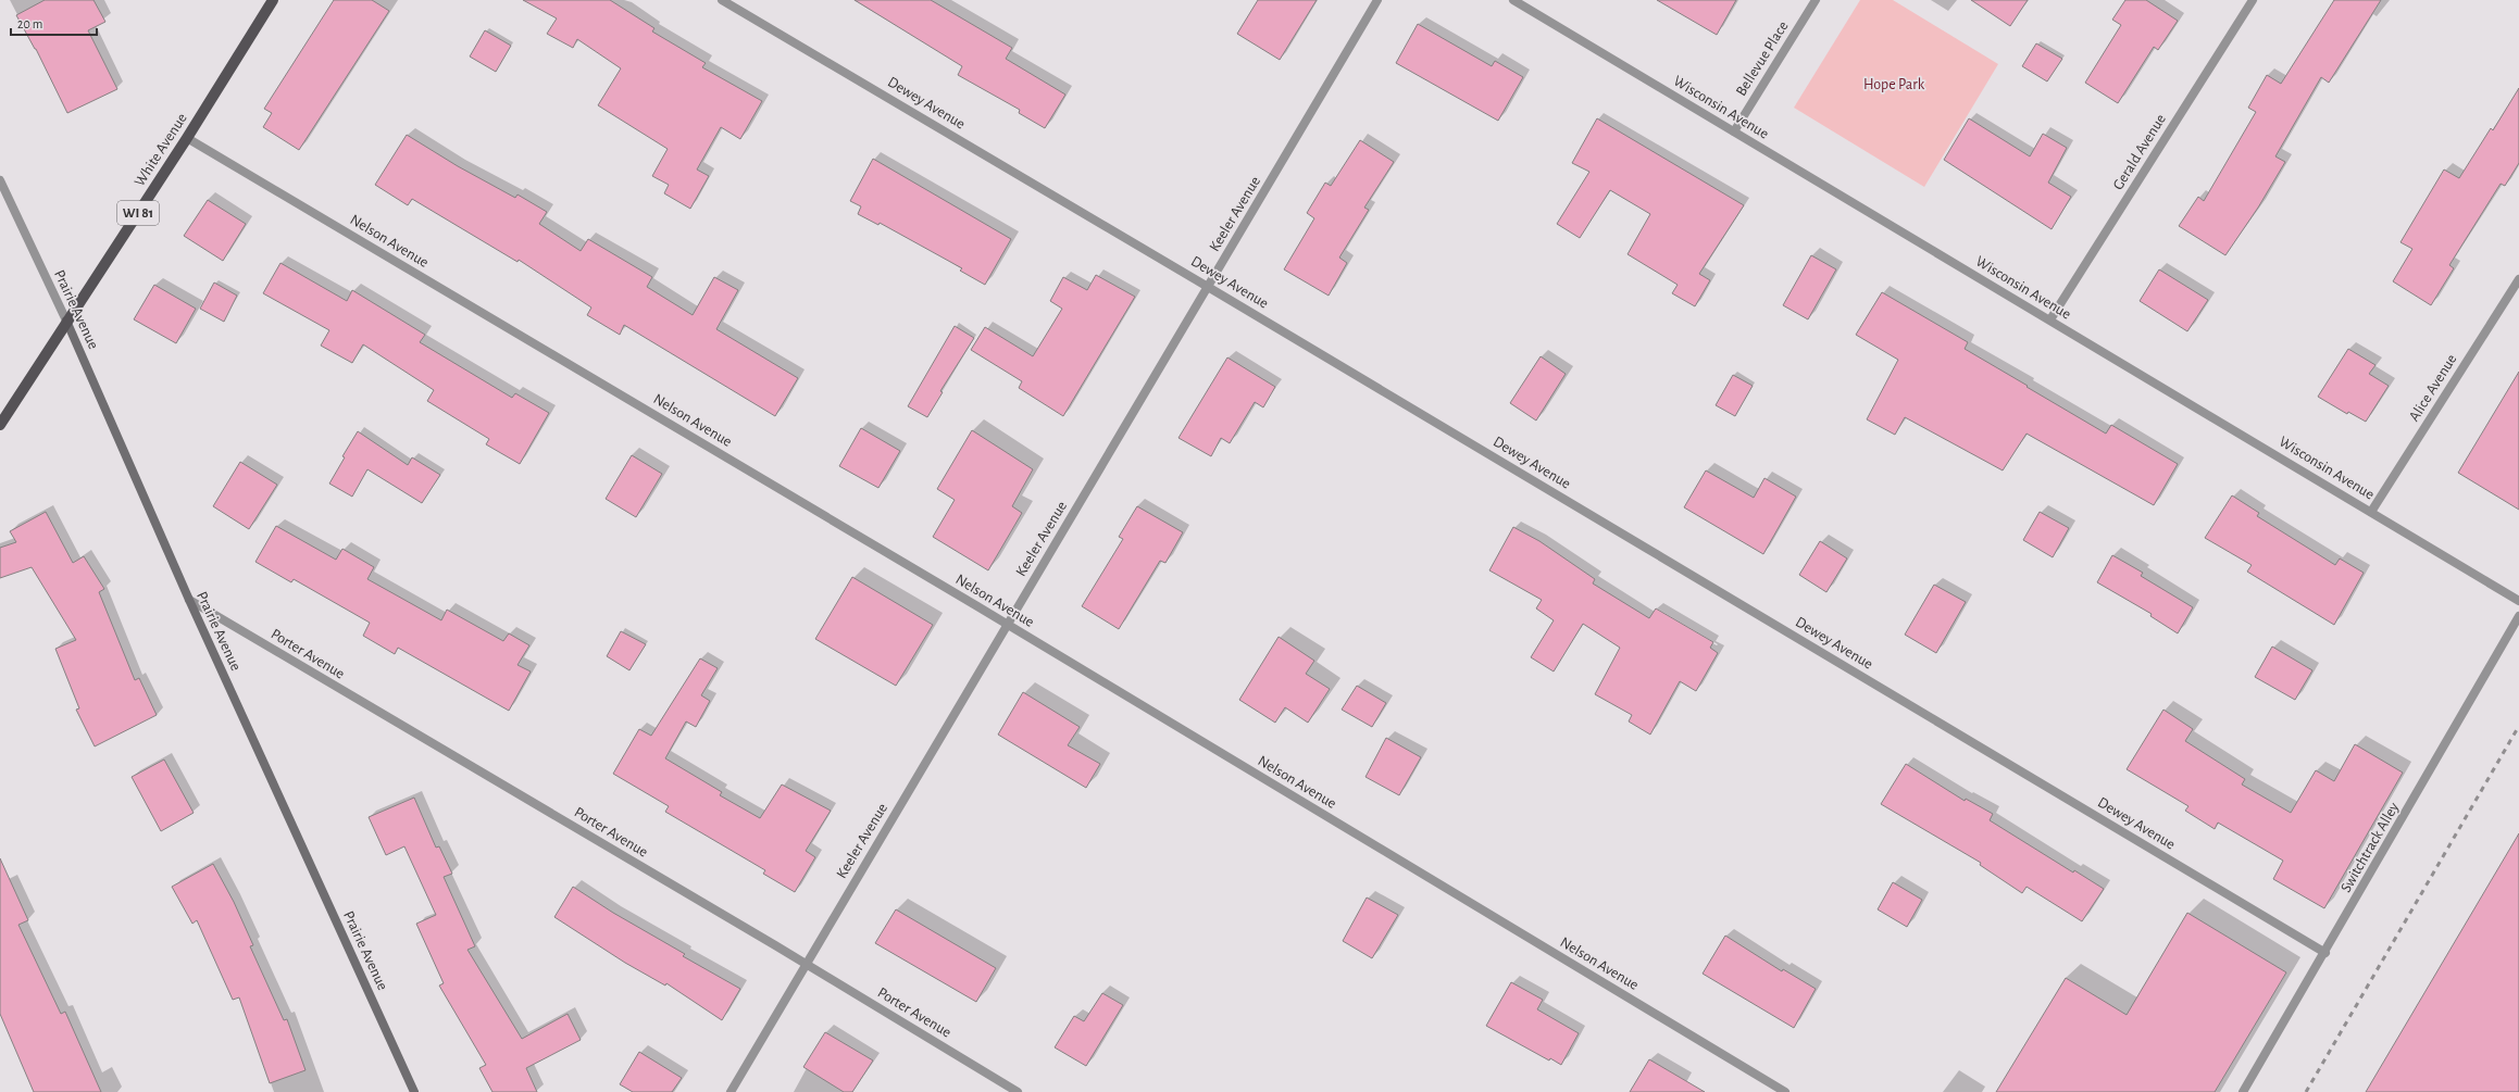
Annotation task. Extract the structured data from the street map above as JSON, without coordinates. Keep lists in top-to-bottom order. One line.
{"streets":{"main road":["White Avenue","WI 81","Prairie Avenue"],"street":["Bellevue Place","Dewey Avenue","Wisconsin Avenue","Gerald Avenue","Keeler Avenue","Nelson Avenue","Alice Avenue","Porter Avenue","Switchtrack Alley"]},"crossings":[["Bellevue Place","Wisconsin Avenue"],["Dewey Avenue","Keeler Avenue"],["Dewey Avenue","Switchtrack Alley"],["Wisconsin Avenue","Gerald Avenue"],["Wisconsin Avenue","Alice Avenue"],["White Avenue","Nelson Avenue"],["White Avenue","Prairie Avenue"],["Keeler Avenue","Nelson Avenue"],["Keeler Avenue","Porter Avenue"],["Prairie Avenue","Porter Avenue"]],"parks":["Hope Park"],"scale_bar":"20 m"}
